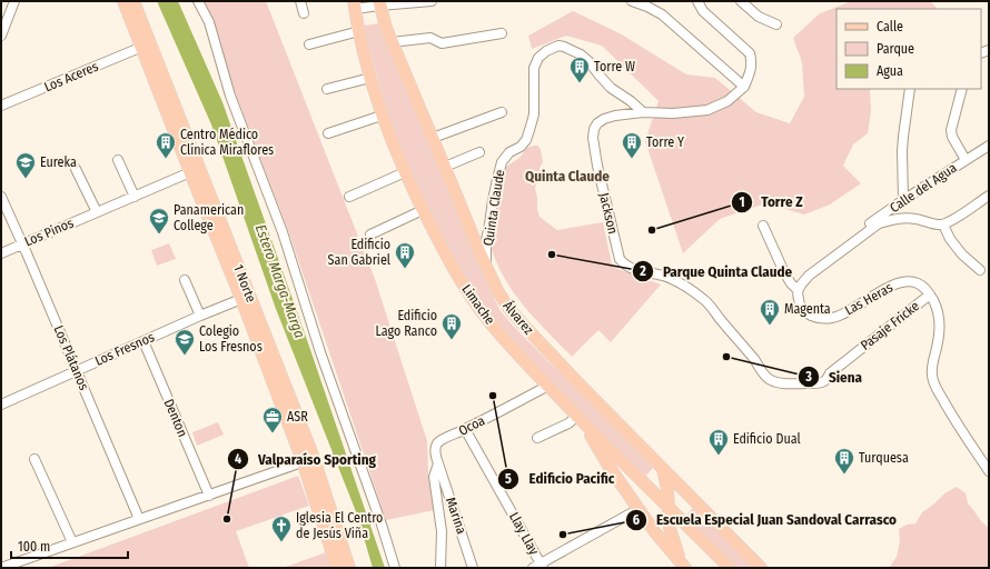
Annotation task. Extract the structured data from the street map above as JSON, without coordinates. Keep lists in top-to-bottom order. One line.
{"streets":{"main road":["1 Norte","Limache","Álvarez"],"street":["Los Aceres","Calle del Agua","Quinta Claude","Jackson","Los Pinos","Las Heras","Pasaje Fricke","Los Fresnos","Los Plátanos","Denton","Ocoa","Marina","Llay Llay"]},"crossings":[["Los Aceres","1 Norte"],["Quinta Claude","Jackson"],["Quinta Claude","Álvarez"],["Jackson","Pasaje Fricke"],["Los Pinos","1 Norte"],["Los Pinos","Los Plátanos"],["1 Norte","Los Fresnos"],["Las Heras","Pasaje Fricke"],["Limache","Álvarez"],["Limache","Ocoa"],["Los Fresnos","Los Plátanos"],["Los Fresnos","Denton"],["Ocoa","Marina"],["Ocoa","Llay Llay"]],"districts":["Quinta Claude"],"water":["Estero Marga-Marga"],"places":{"building":["Torre W","Centro Médico Clínica Miraflores","Torre Y","Edificio San Gabriel","Magenta","Edificio Lago Ranco","Edificio Dual","Turquesa"],"school or university":["Eureka","Panamerican College","Colegio Los Fresnos"],"other":["Torre Z","Parque Quinta Claude","Siena","Edificio Pacific","Valparaíso Sporting","Escuela Especial Juan Sandoval Carrasco"],"office":["ASR"],"church":["Iglesia El Centro de Jesús Viña"]},"legend":["Calle","Parque","Agua"],"scale_bar":"100 m"}
